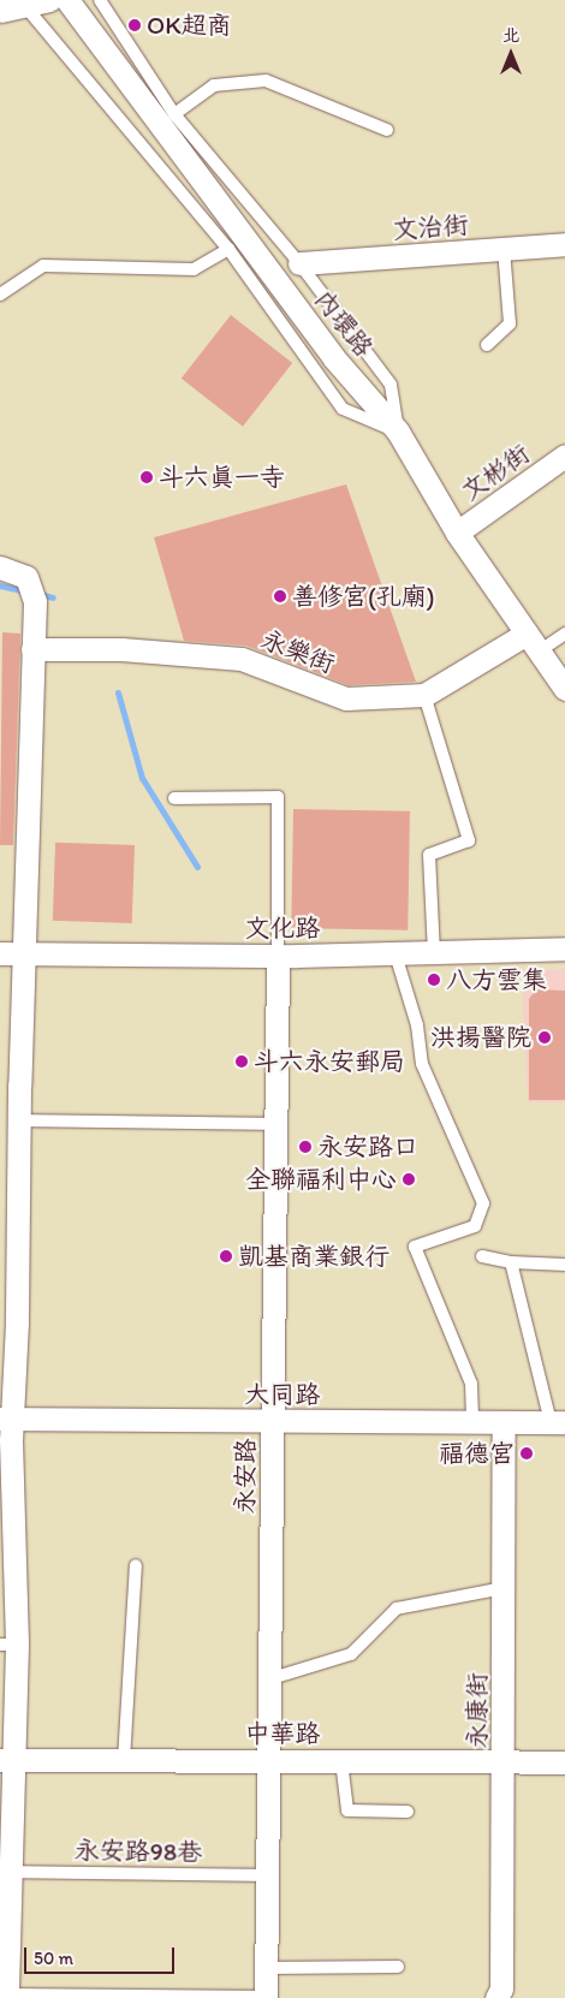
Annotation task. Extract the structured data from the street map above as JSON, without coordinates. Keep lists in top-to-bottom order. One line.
{"streets":{"street":["文治街","內環路","文彬街","永樂街","文化路","大同路","永安路","永康街","中華路"],"lane":["永安路98巷"]},"crossings":[["內環路","文彬街"],["內環路","永樂街"],["文化路","永安路"],["大同路","永安路"],["大同路","永康街"],["永安路","中華路"],["永安路","永安路98巷"],["永康街","中華路"]],"places":["OK超商","斗六真一寺","善修宮(孔廟)","八方雲集","洪揚醫院","斗六永安郵局","永安路口","全聯福利中心","凱基商業銀行","福德宮"],"scale_bar":"50 m","north":"top"}
